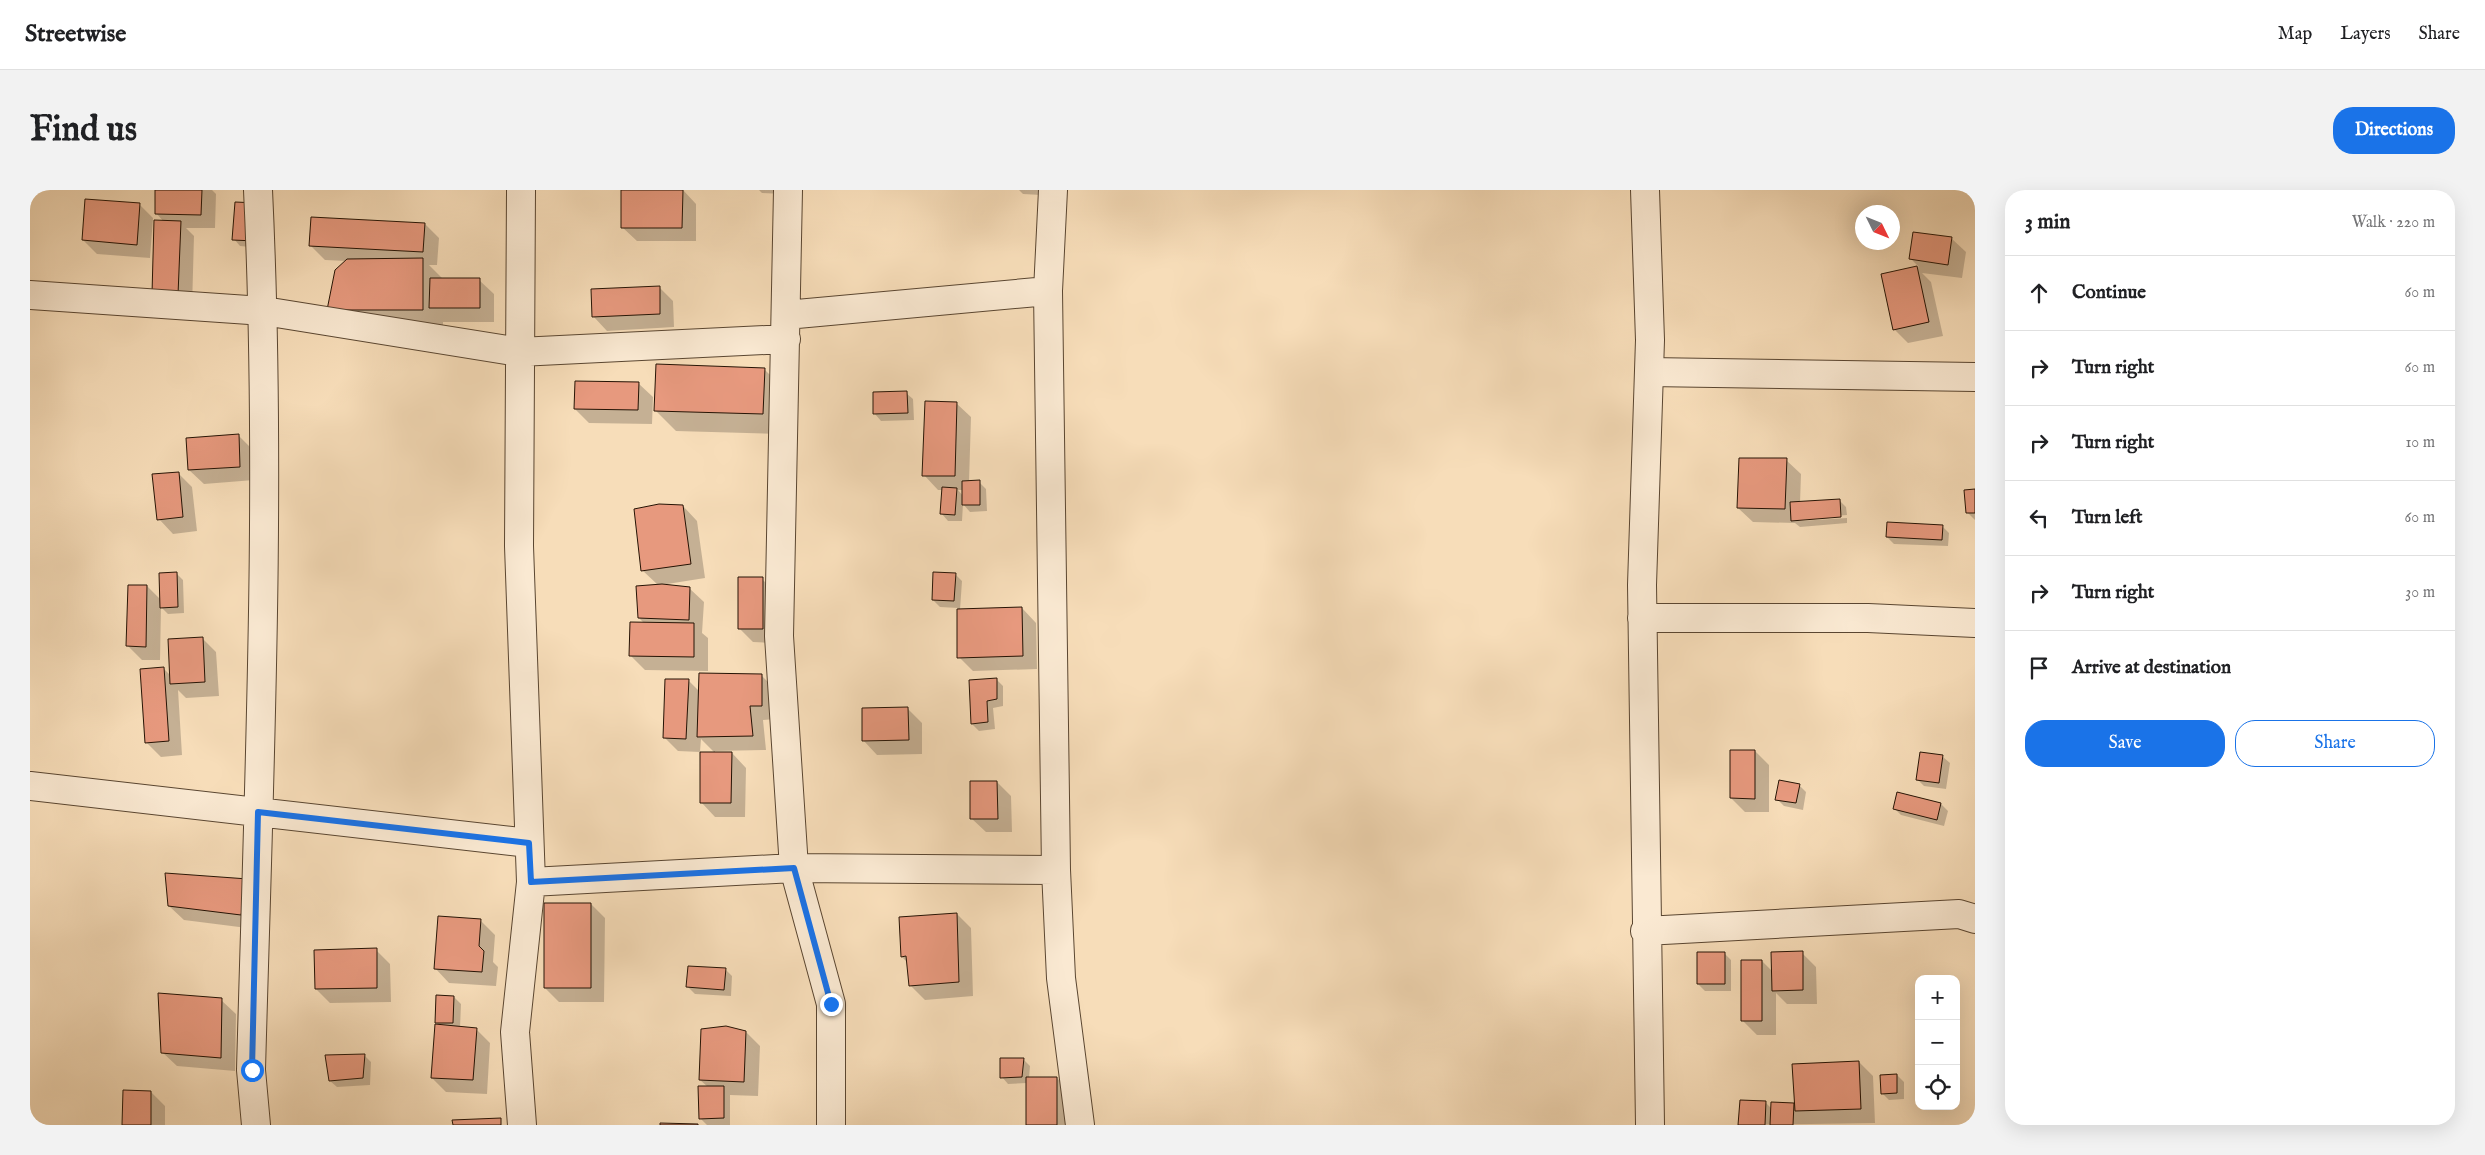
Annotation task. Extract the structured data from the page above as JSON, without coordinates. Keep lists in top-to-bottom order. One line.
{"north":"bottom right","page":{"header":"Streetwise","nav":["Map","Layers","Share"],"buttons":["Directions",["Save","Share"]],"title":"Find us","heading":["3 min","Walk · 220 m"],"list":[["Continue","60 m"],["Turn right","60 m"],["Turn right","10 m"],["Turn left","60 m"],["Turn right","30 m"],"Arrive at destination"],"map_buttons":["+","−"]}}
